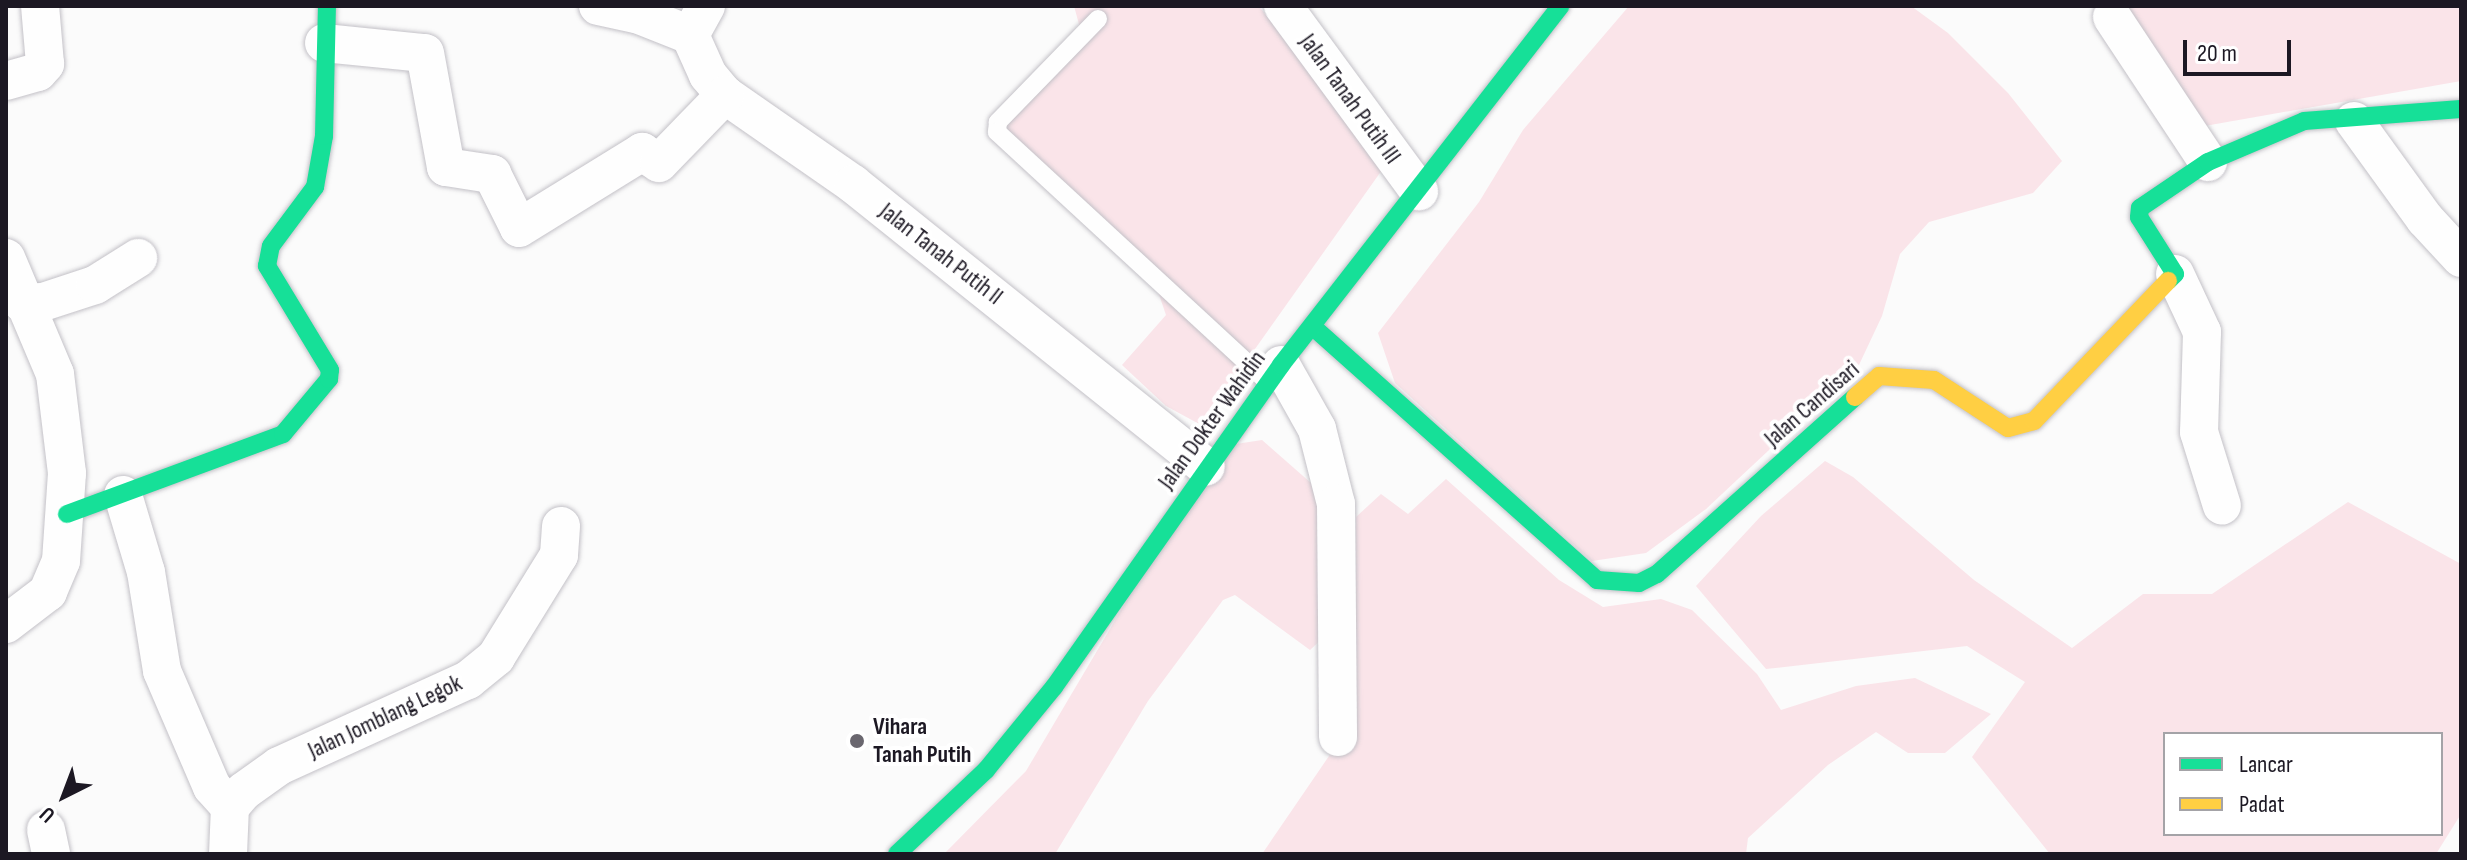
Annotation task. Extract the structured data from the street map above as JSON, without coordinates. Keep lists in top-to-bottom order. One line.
{"streets":{"main road":["Jalan Candisari","Jalan Dokter Wahidin"],"street":["Jalan Tanah Putih III","Jalan Tanah Putih II","Jalan Jomblang Legok"]},"crossings":[["Jalan Tanah Putih III","Jalan Dokter Wahidin"],["Jalan Tanah Putih II","Jalan Dokter Wahidin"],["Jalan Candisari","Jalan Dokter Wahidin"]],"places":["Vihara Tanah Putih"],"legend":["Lancar","Padat"],"scale_bar":"20 m","north":"bottom left"}
